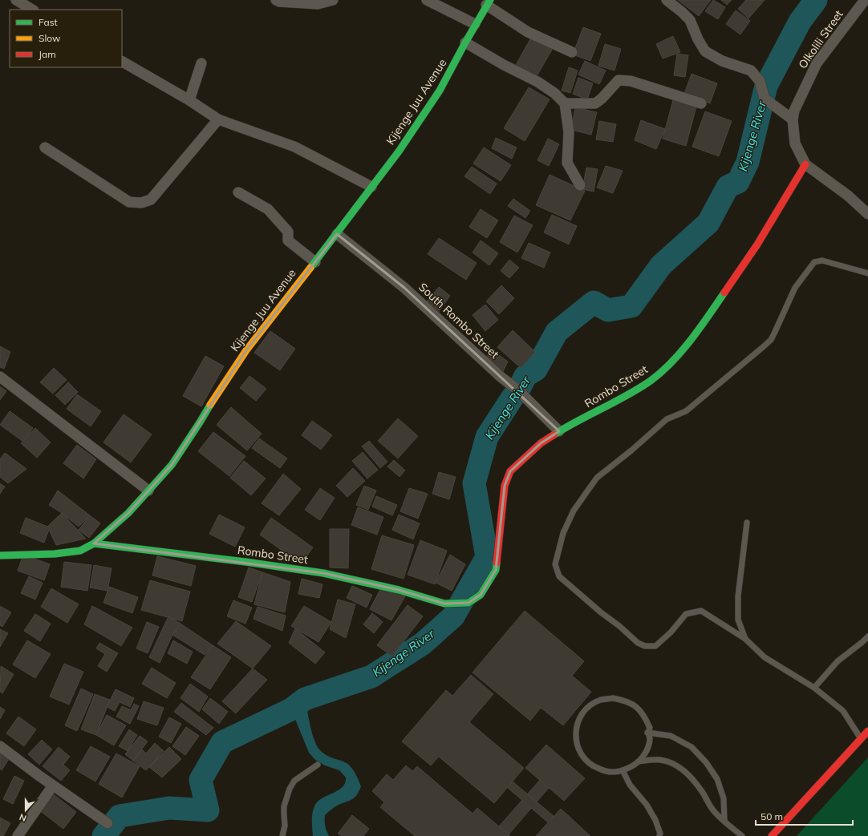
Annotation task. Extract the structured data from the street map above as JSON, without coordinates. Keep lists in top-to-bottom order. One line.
{"streets":{"street":["Olkolili Street","Kijenge Juu Avenue","South Rombo Street","Rombo Street"]},"crossings":[["Olkolili Street","Rombo Street"],["Kijenge Juu Avenue","South Rombo Street"],["Kijenge Juu Avenue","Rombo Street"],["South Rombo Street","Rombo Street"]],"water":["Kijenge River"],"legend":["Fast","Slow","Jam"],"scale_bar":"50 m","north":"bottom"}
